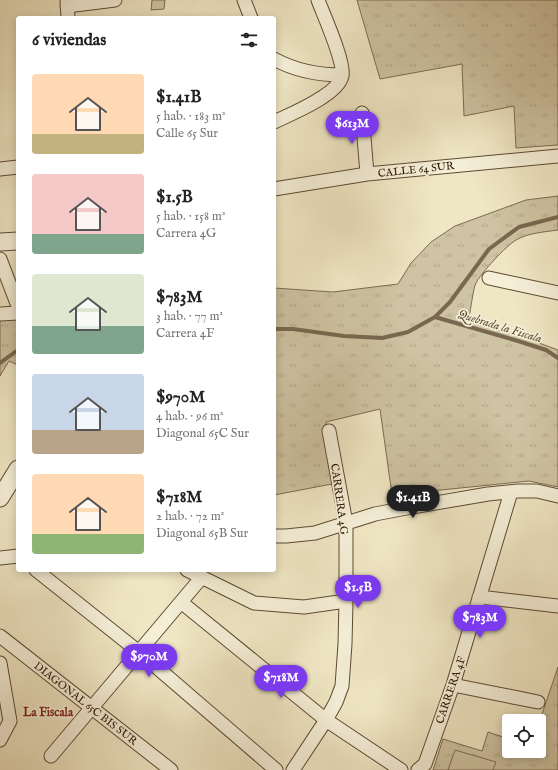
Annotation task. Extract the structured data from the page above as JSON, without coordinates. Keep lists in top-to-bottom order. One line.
{"streets":{"street":["CALLE 64 SUR","CARRERA 4G","CARRERA 4F","DIAGONAL 65C BIS SUR"]},"districts":["La Fiscala"],"water":["Quebrada la Fiscala"],"page":{"heading":"6 viviendas","list":[{"name":"$1.41B","note":"5 hab. · 183 m² · Calle 65 Sur"},{"name":"$1.5B","note":"5 hab. · 158 m² · Carrera 4G"},{"name":"$783M","note":"3 hab. · 77 m² · Carrera 4F"},{"name":"$970M","note":"4 hab. · 96 m² · Diagonal 65C Sur"},{"name":"$718M","note":"2 hab. · 72 m² · Diagonal 65B Sur"}],"price":["$613M","$1.41B","$1.5B","$783M","$970M","$718M"]}}
